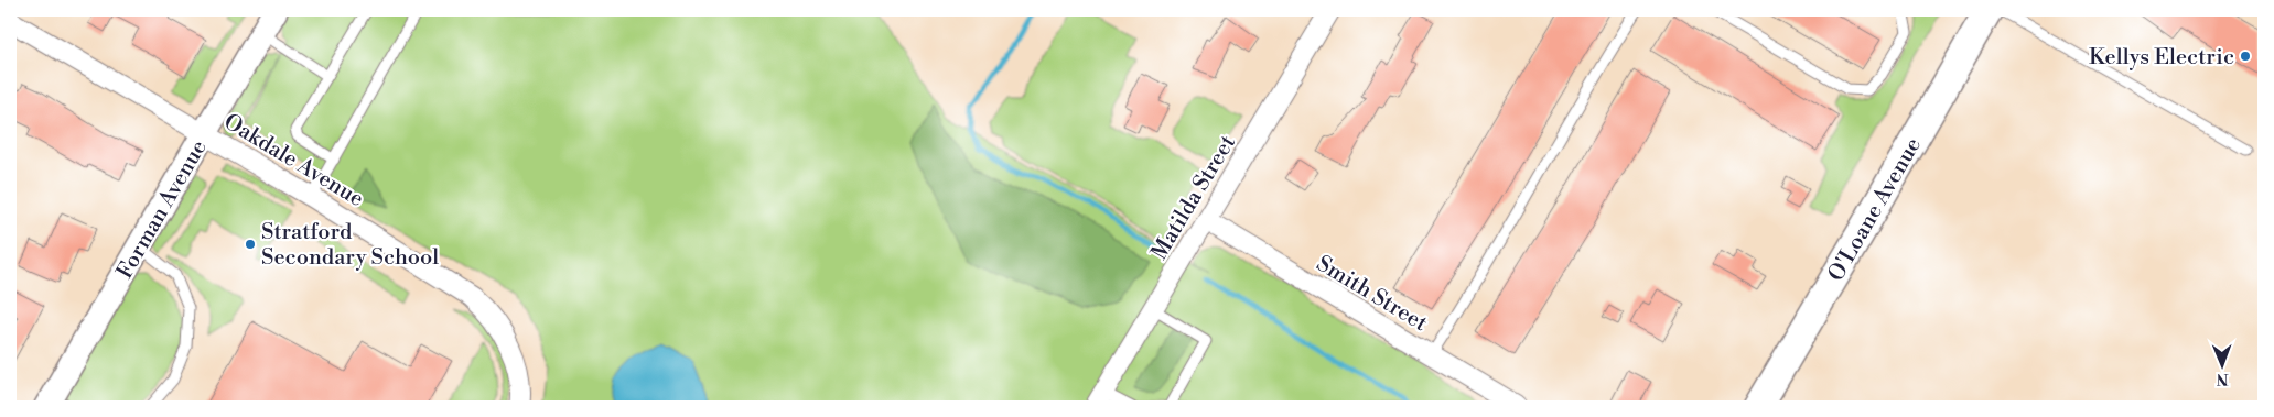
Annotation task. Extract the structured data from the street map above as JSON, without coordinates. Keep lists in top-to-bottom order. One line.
{"streets":{"main road":["O'Loane Avenue"],"street":["Oakdale Avenue","Matilda Street","Forman Avenue","Smith Street"]},"crossings":[["Oakdale Avenue","Forman Avenue"],["Matilda Street","Smith Street"]],"places":["Kellys Electric","Stratford Secondary School"],"north":"bottom"}
